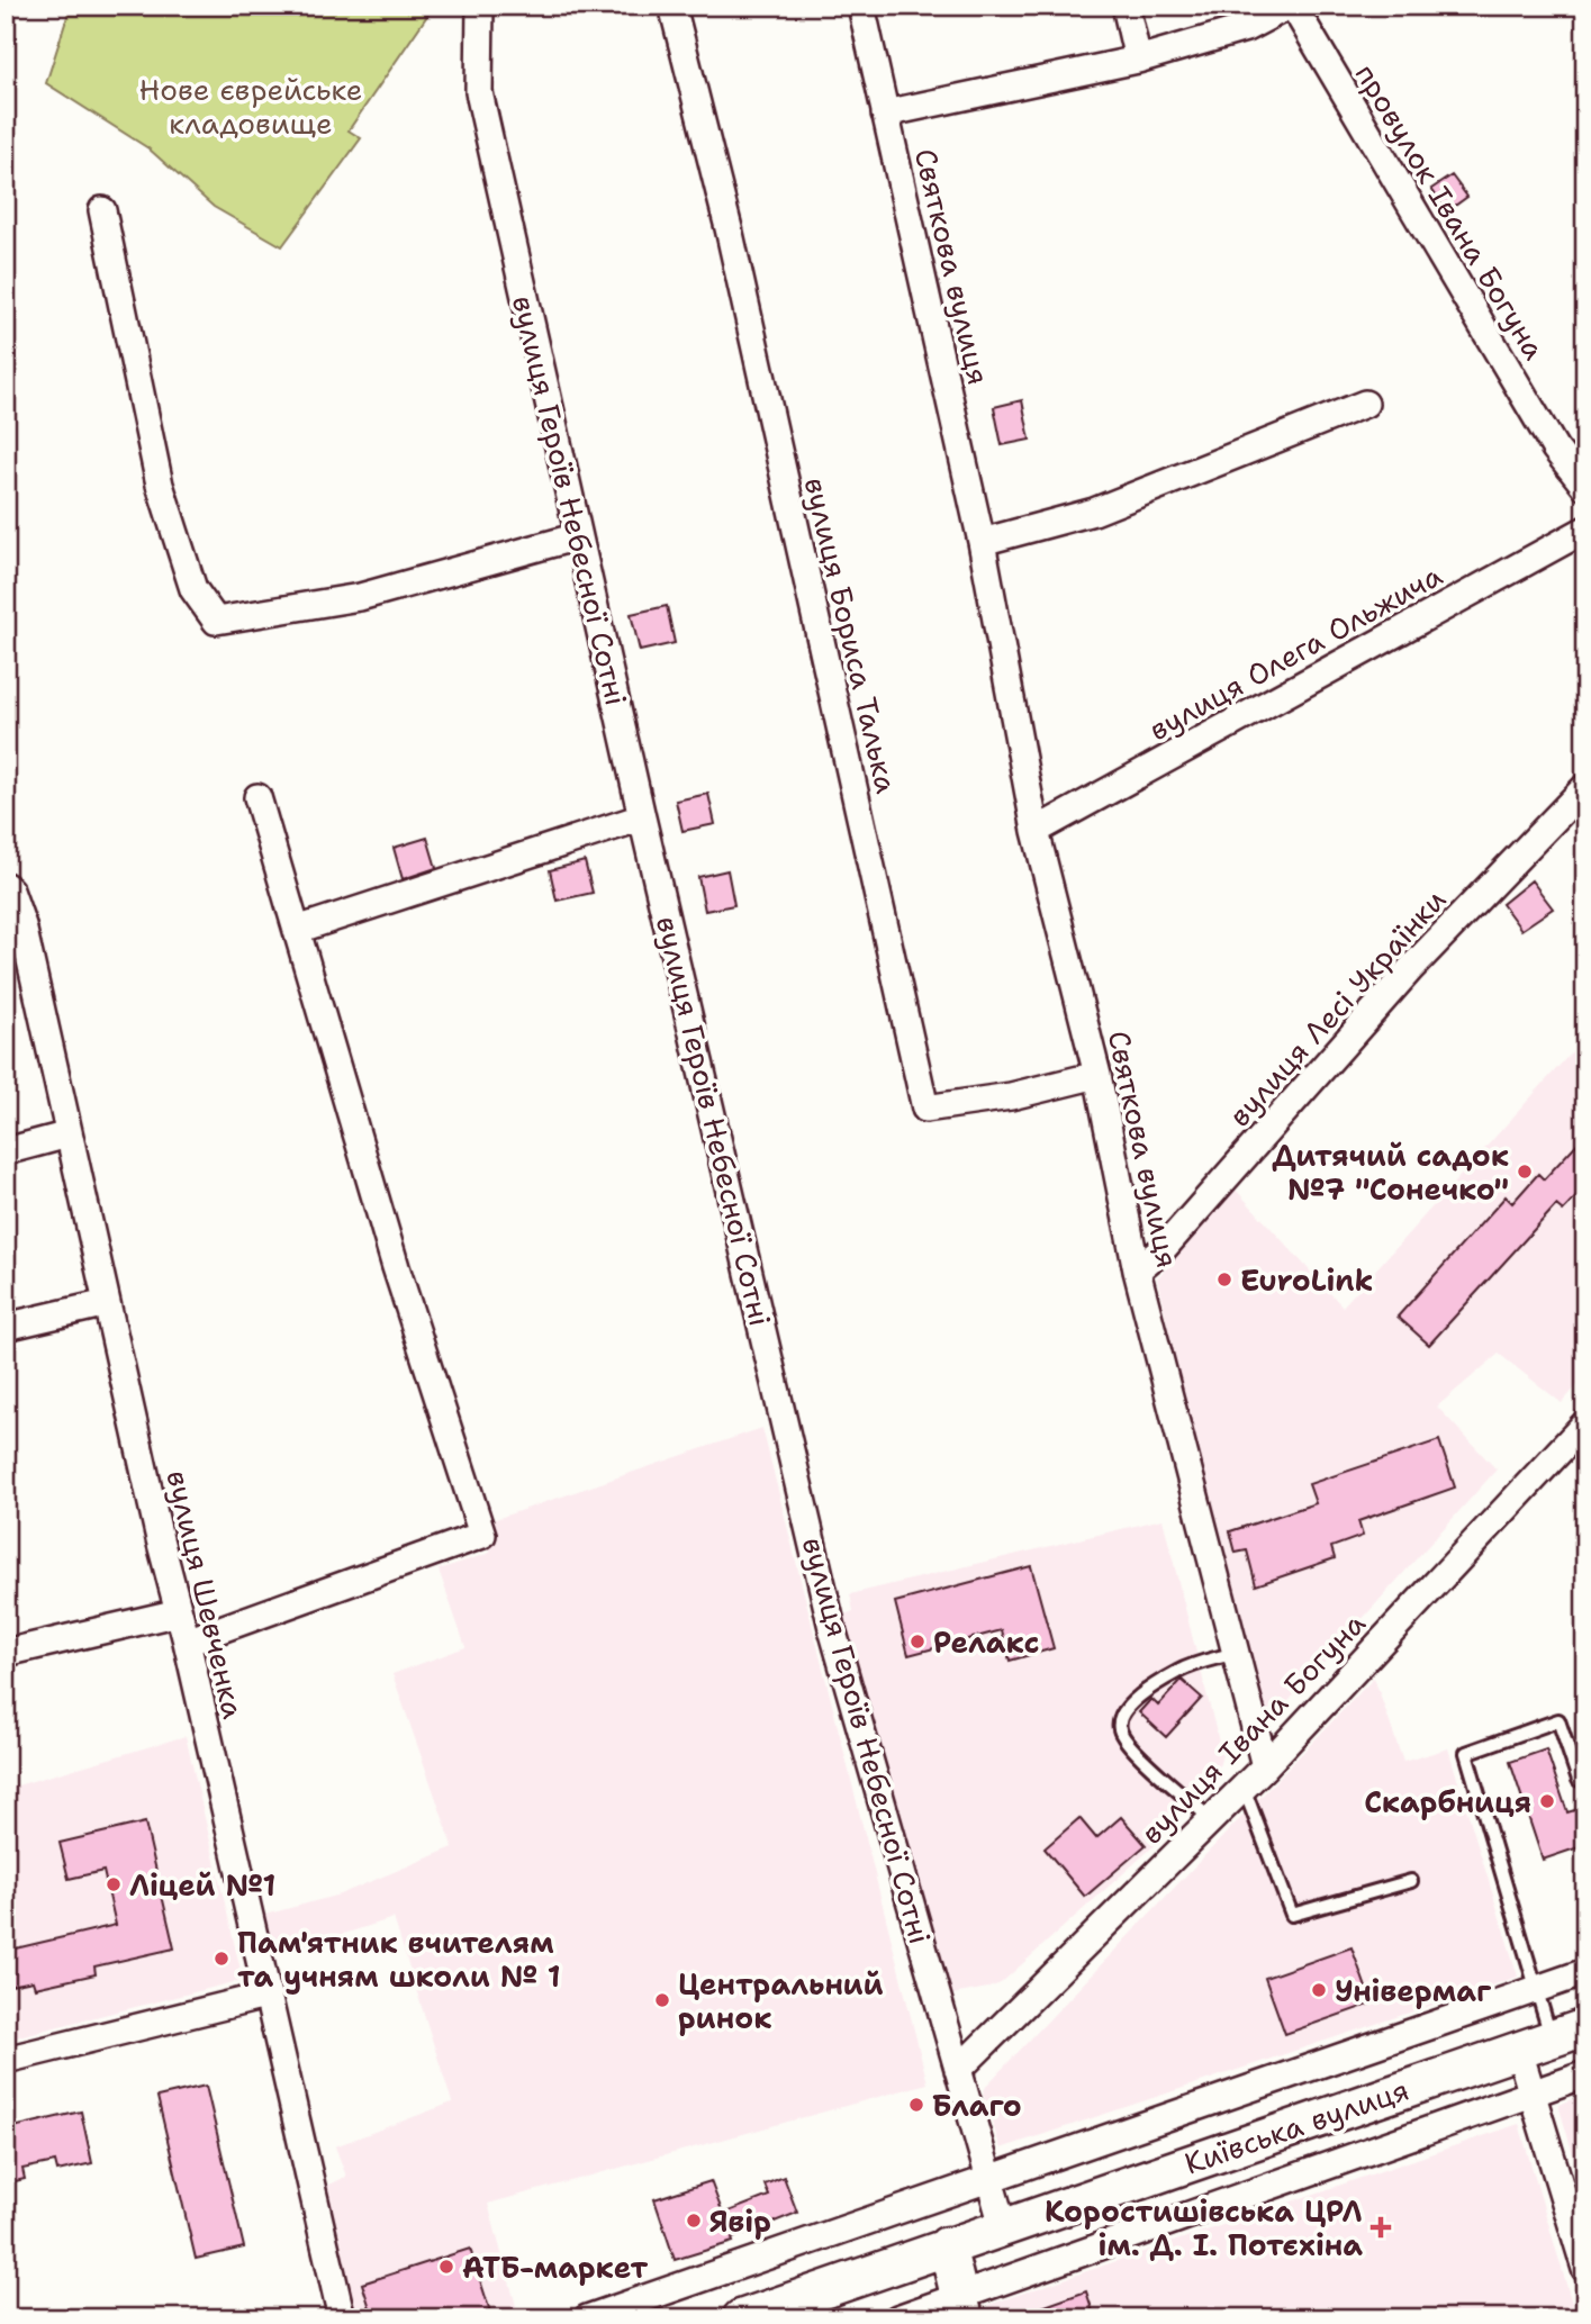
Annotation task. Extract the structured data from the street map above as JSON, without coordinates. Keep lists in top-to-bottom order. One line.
{"streets":{"main road":["Київська вулиця"],"street":["провулок Івана Богуна","Святкова вулиця","вулиця Героїв Небесної Сотні","вулиця Бориса Талька","вулиця Олега Ольжича","вулиця Лесі Українки","вулиця Шевченка","вулиця Івана Богуна"]},"crossings":[["Святкова вулиця","вулиця Бориса Талька"],["Святкова вулиця","вулиця Олега Ольжича"],["Святкова вулиця","вулиця Лесі Українки"],["Святкова вулиця","вулиця Івана Богуна"],["вулиця Героїв Небесної Сотні","вулиця Івана Богуна"],["вулиця Героїв Небесної Сотні","Київська вулиця"]],"parks":["Нове єврейське кладовище"],"places":{"other":["Дитячий садок №7 \"Сонечко\"","EuroLink","Релакс","Скарбниця","Ліцей №1","Пам'ятник вчителям та учням школи № 1","Універмаг","Центральний ринок","Благо","Явір","АТБ-маркет"],"health":["Коростишівська ЦРЛ ім. Д. І. Потєхіна"]}}
